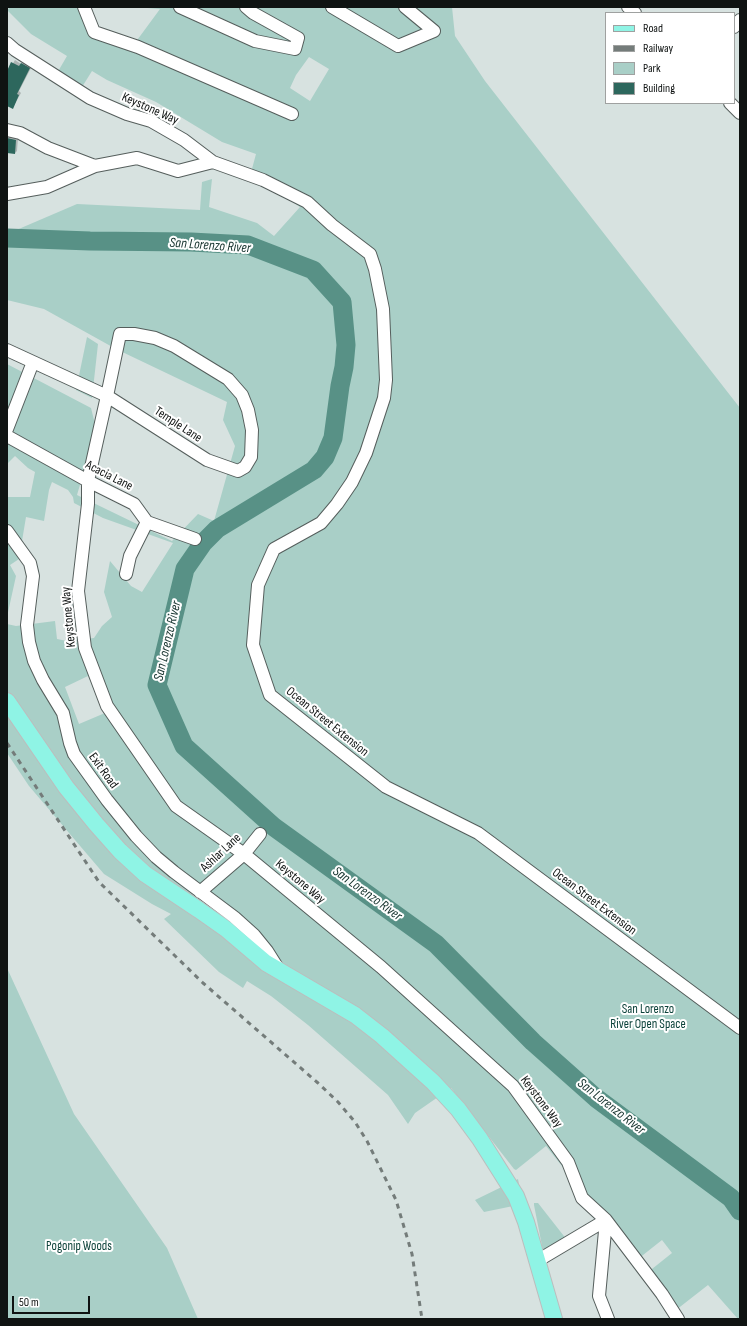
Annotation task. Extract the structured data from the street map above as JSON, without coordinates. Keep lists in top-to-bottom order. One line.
{"streets":{"street":["Keystone Way","Temple Lane","Acacia Lane","Ocean Street Extension","Exit Road","Ashlar Lane"]},"crossings":[["Keystone Way","Temple Lane"],["Keystone Way","Acacia Lane"],["Keystone Way","Ocean Street Extension"],["Keystone Way","Ashlar Lane"],["Exit Road","Ashlar Lane"]],"water":["San Lorenzo River"],"parks":["San Lorenzo River Open Space","Pogonip Woods"],"legend":["Road","Railway","Park","Building"],"scale_bar":"50 m"}
